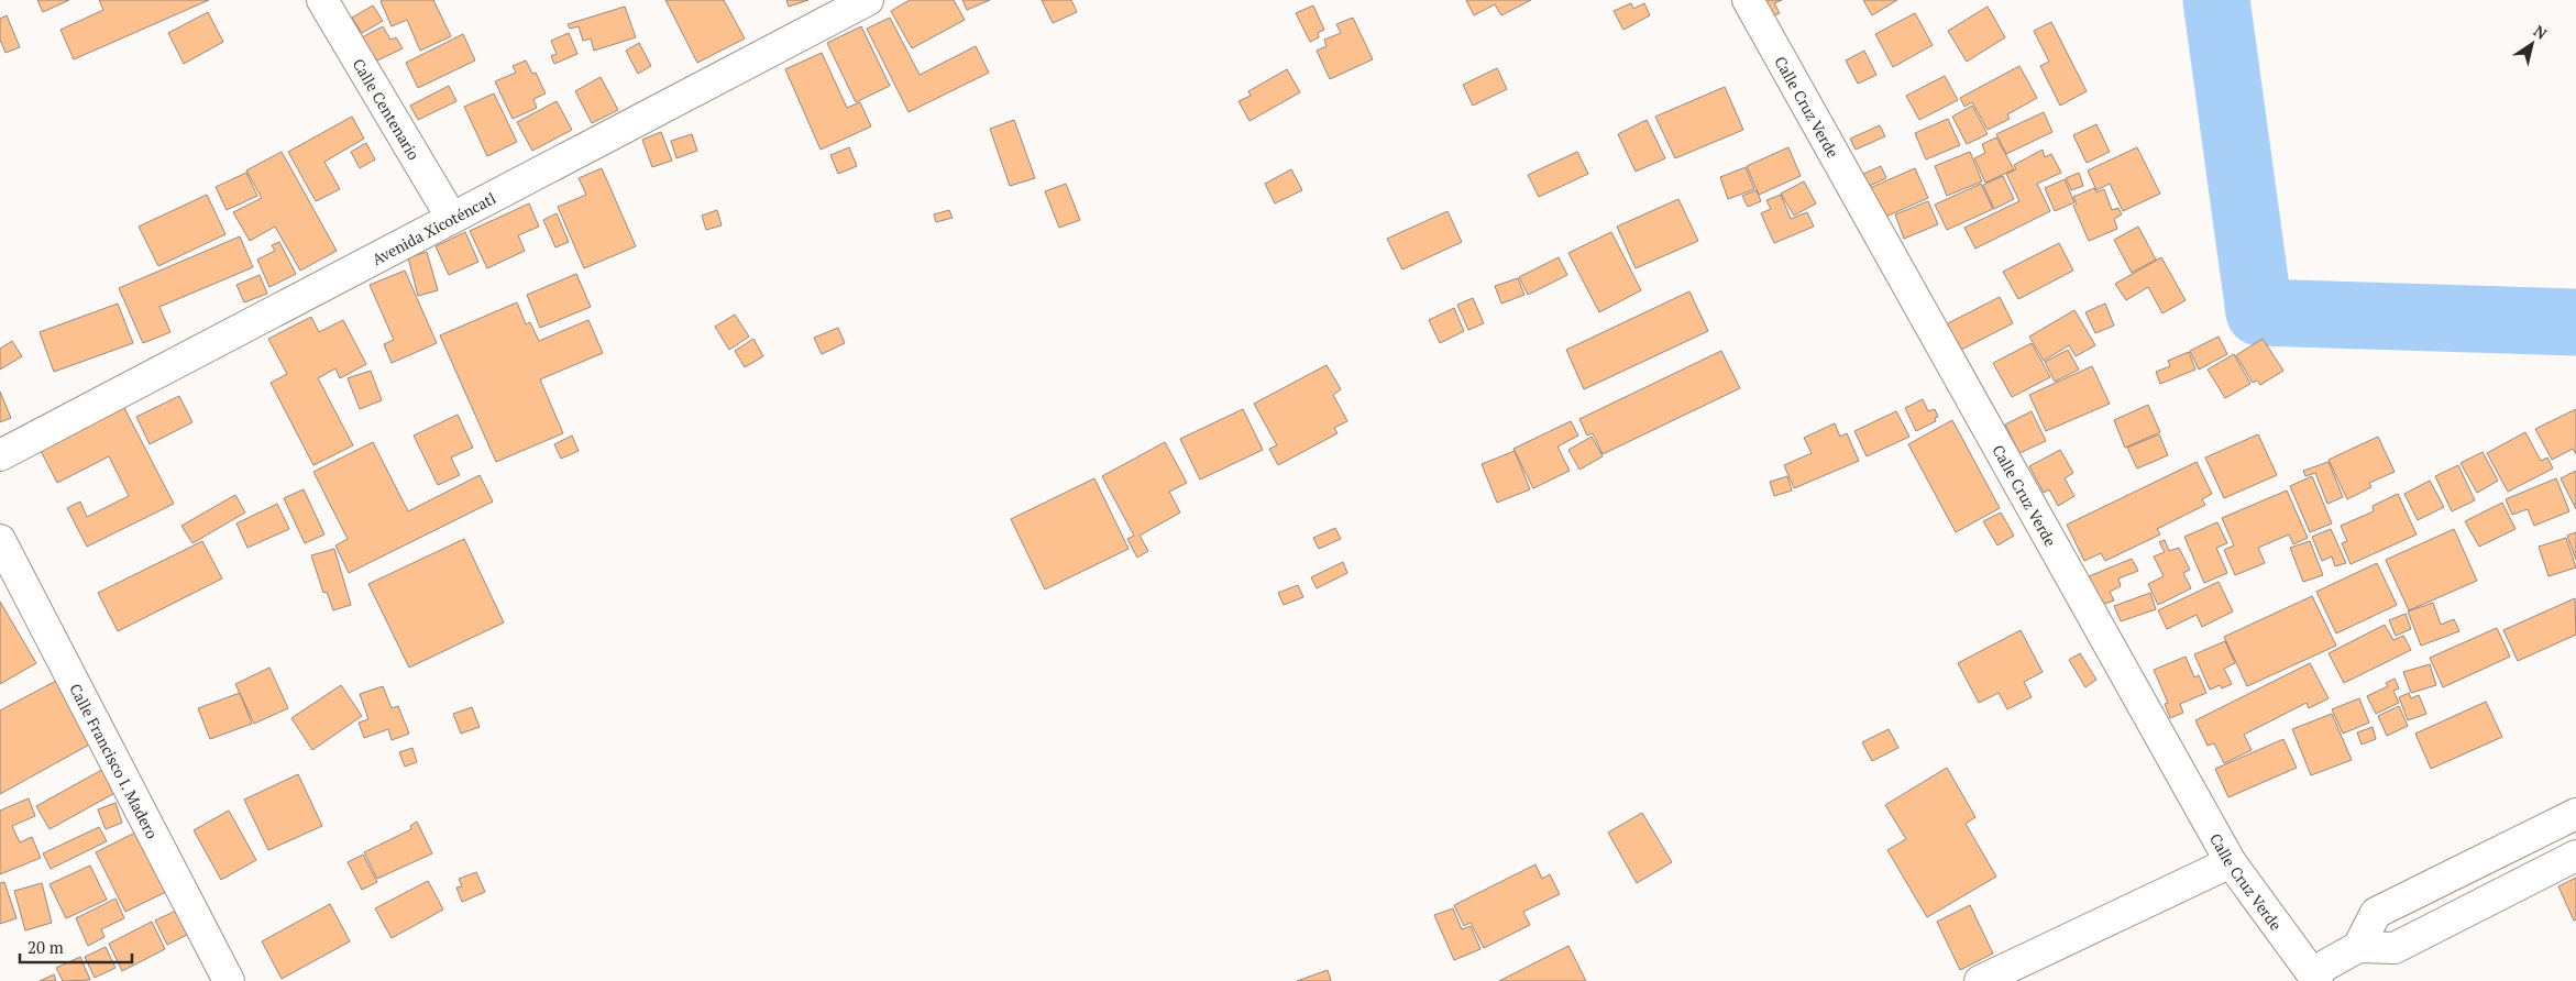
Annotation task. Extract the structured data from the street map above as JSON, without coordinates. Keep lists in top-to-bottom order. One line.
{"streets":{"street":["Calle Cruz Verde","Calle Centenario","Avenida Xicoténcatl","Calle Francisco I. Madero"]},"crossings":[["Calle Centenario","Avenida Xicoténcatl"]],"scale_bar":"20 m","north":"top right"}
